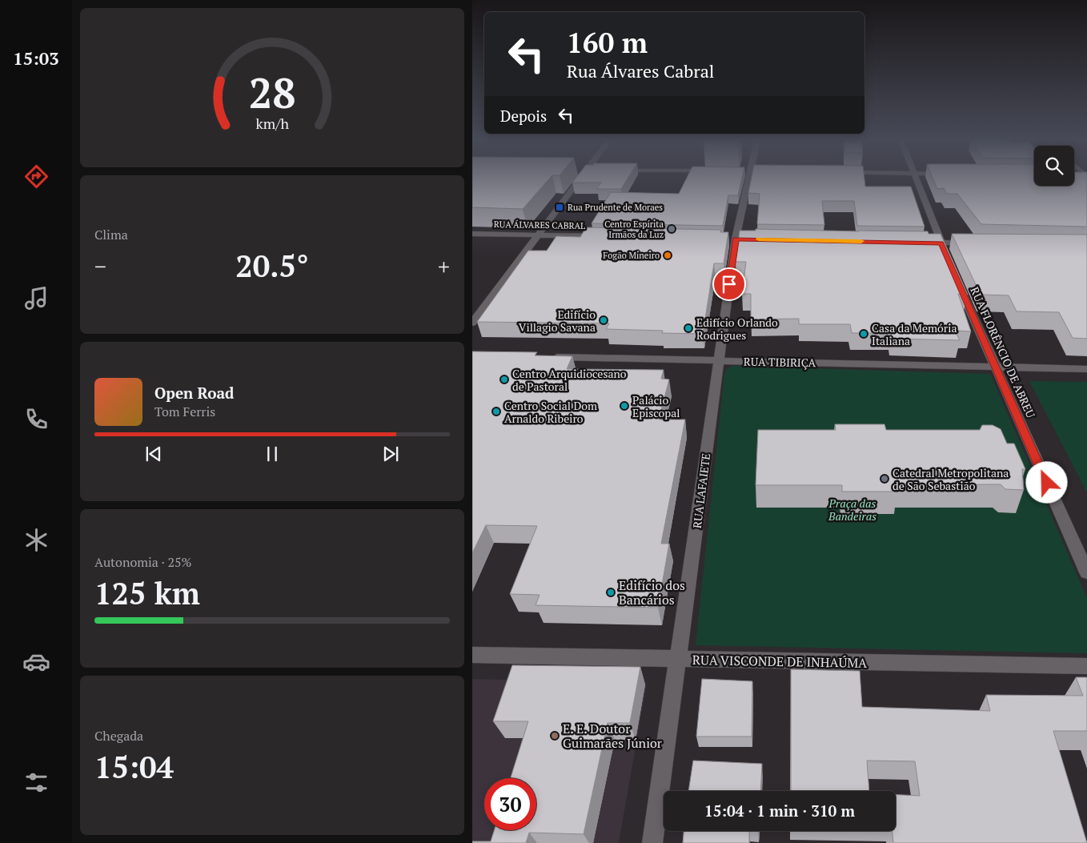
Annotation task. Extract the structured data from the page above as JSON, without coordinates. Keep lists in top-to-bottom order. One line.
{"streets":{"street":["RUA ÁLVARES CABRAL","RUA FLORÊNCIO DE ABREU","RUA TIBIRIÇA","RUA LAFAIETE","RUA VISCONDE DE INHAÚMA"]},"crossings":[["RUA FLORÊNCIO DE ABREU","RUA TIBIRIÇA"],["RUA TIBIRIÇA","RUA LAFAIETE"],["RUA LAFAIETE","RUA VISCONDE DE INHAÚMA"]],"parks":["Praça das Bandeiras"],"places":{"transit":["Rua Prudente de Moraes"],"other":["Centro Espírita Irmãos da Luz","Fogão Mineiro","Edifício Villagio Savana","Edifício Orlando Rodrigues","Casa da Memória Italiana","Centro Arquidiocesano de Pastoral","Palácio Episcopal","Centro Social Dom Arnaldo Ribeiro","Catedral Metropolitana de São Sebastião","Edifício dos Bancários","E. E. Doutor Guimarães Júnior"]},"page":{"tabs":"15:03","turn":["160 m","Rua Álvares Cabral"],"then":"Depois","tile":["Clima",["Autonomia · 25%","125 km"],["Chegada","15:04"]],"heat":["−","20.5°","+"],"song":["Open Road","Tom Ferris"],"limit":"30","trip":"15:04 · 1 min · 310 m","gauge":["28","km/h"]}}
